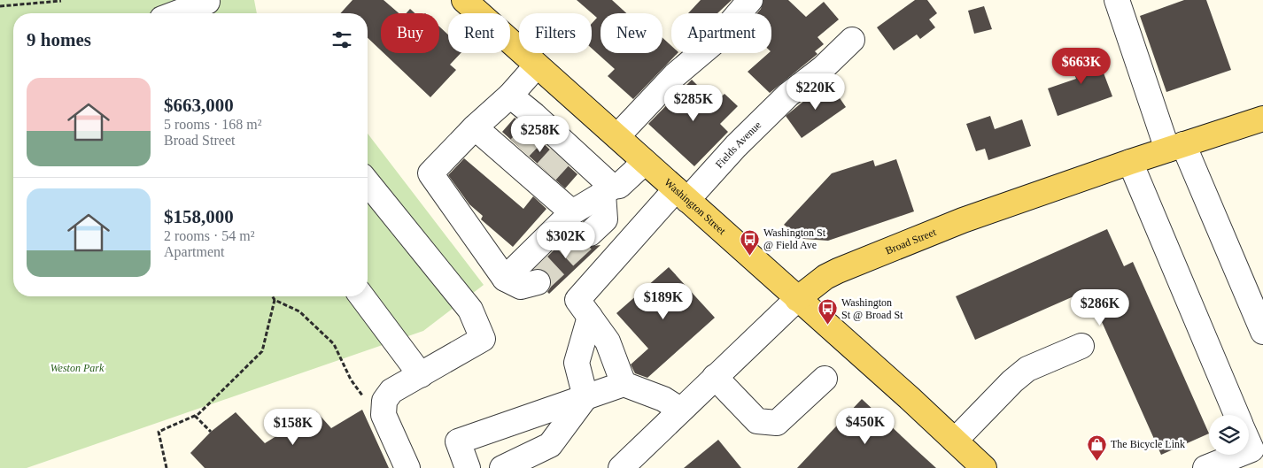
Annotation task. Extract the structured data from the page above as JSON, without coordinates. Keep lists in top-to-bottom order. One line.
{"streets":{"main road":["Washington Street","Broad Street"],"street":["Fields Avenue"]},"crossings":[["Fields Avenue","Washington Street"],["Washington Street","Broad Street"]],"parks":["Weston Park"],"places":{"bus stop":["Washington St @ Field Ave","Washington St @ Broad St"],"shop":["The Bicycle Link"]},"page":{"chip":["Buy","Rent","Filters","New","Apartment"],"heading":"9 homes","price":["$663K","$220K","$285K","$258K","$302K","$189K","$286K","$450K","$158K"],"list":[{"name":"$663,000","note":"5 rooms · 168 m² · Broad Street"},{"name":"$158,000","note":"2 rooms · 54 m² · Apartment"}]}}
